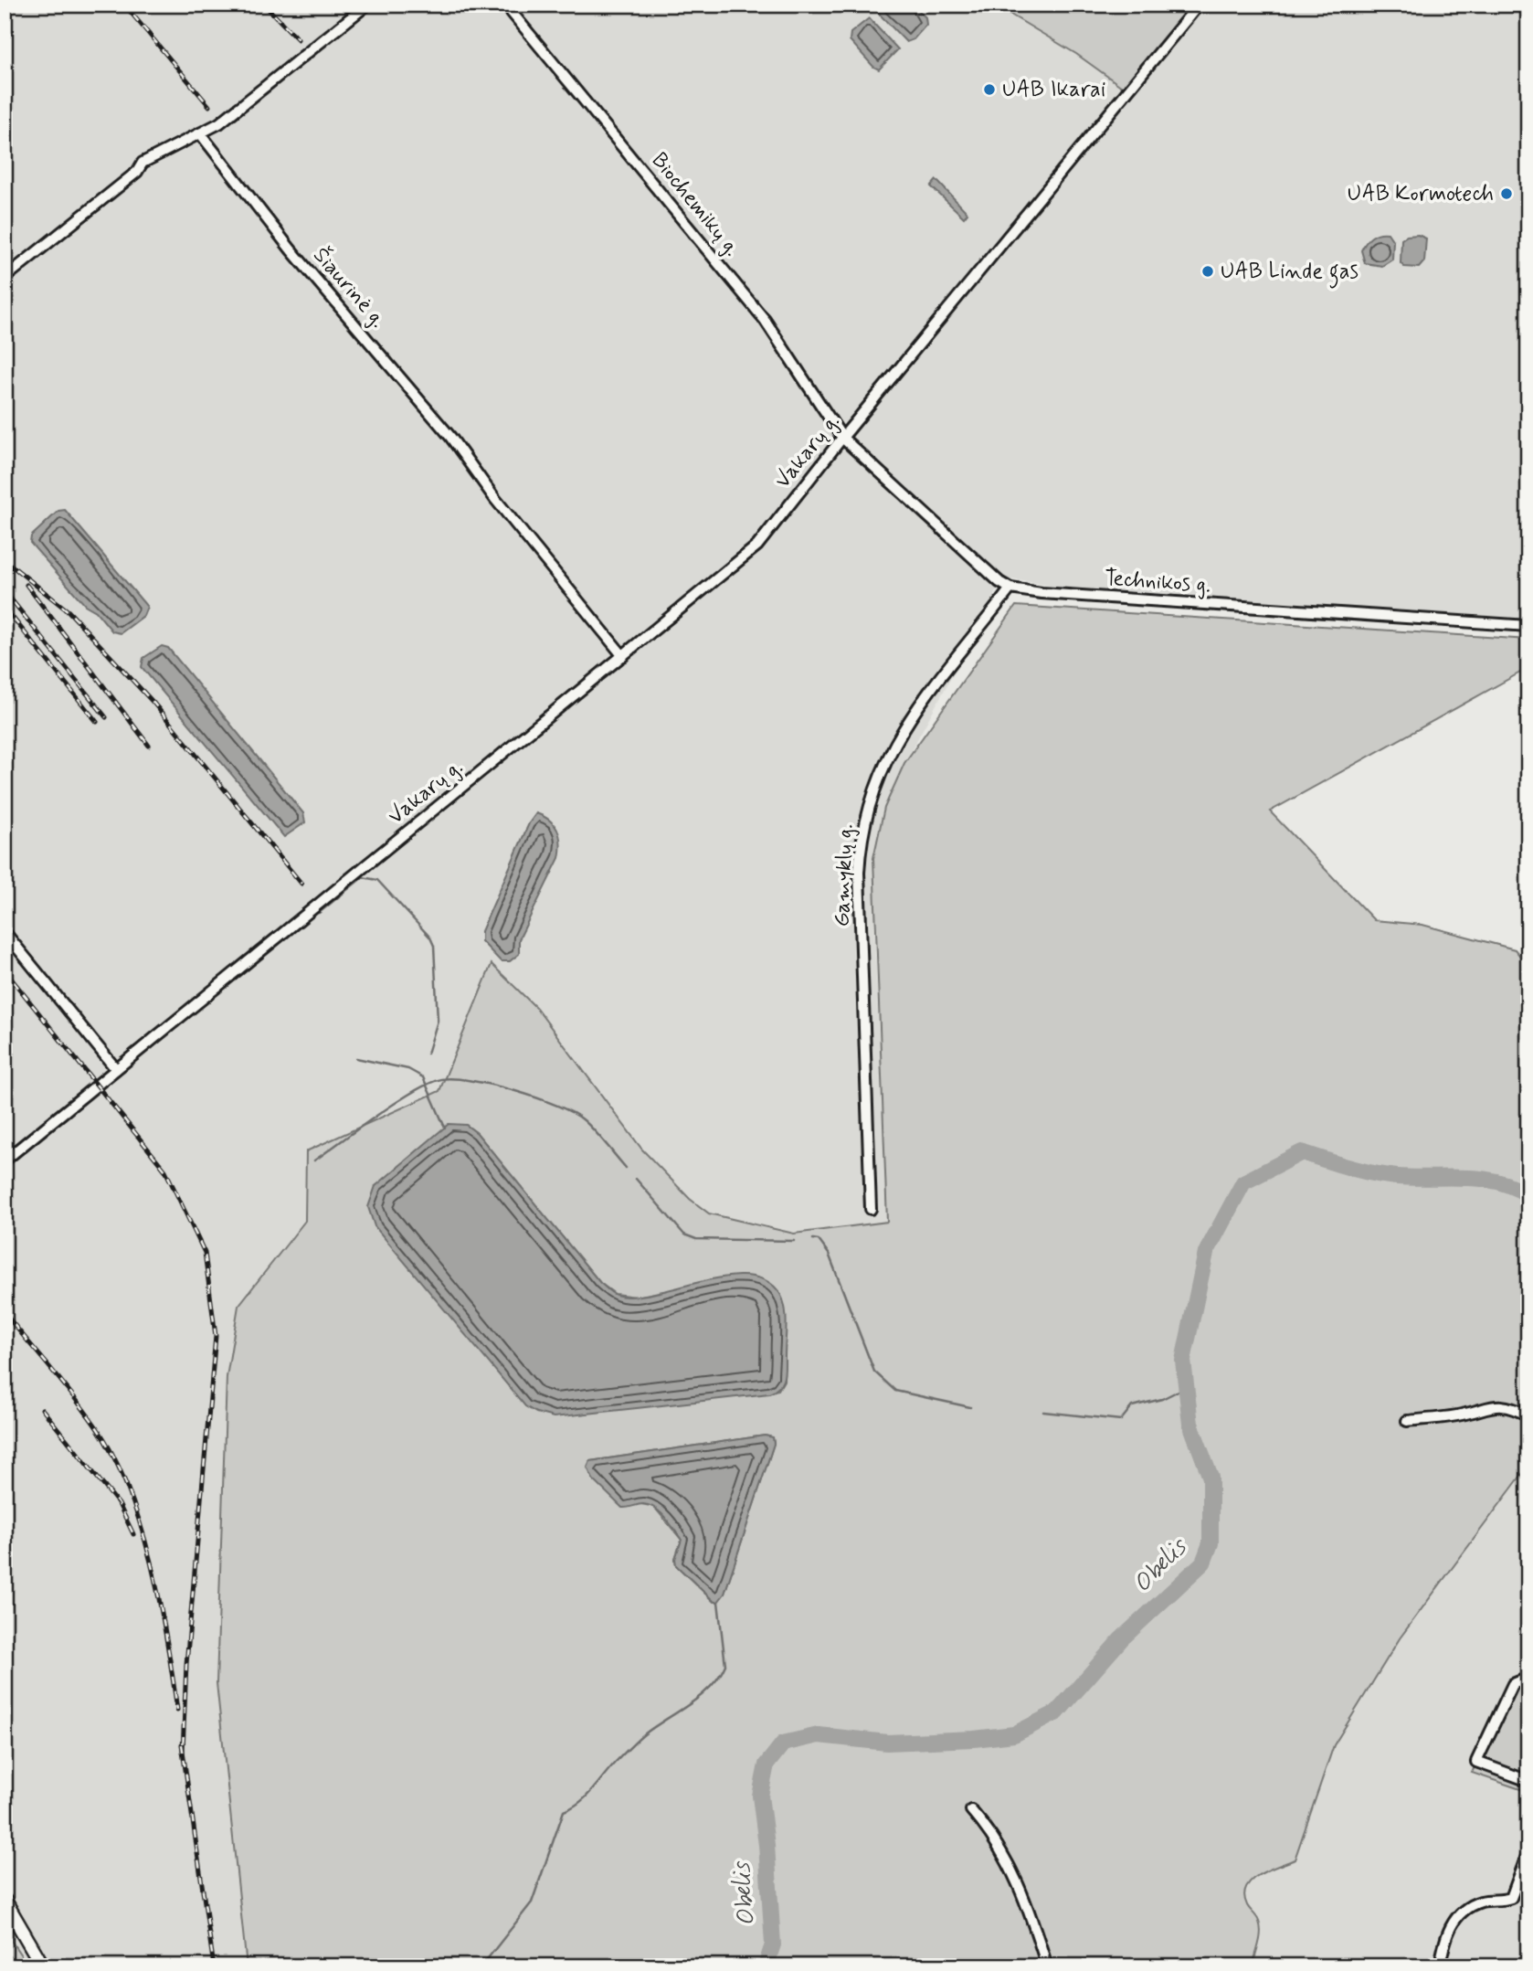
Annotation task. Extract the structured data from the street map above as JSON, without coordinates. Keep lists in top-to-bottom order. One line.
{"streets":{"street":["Biochemikų g.","Šiaurinė g.","Vakarų g.","Technikos g.","Gamyklų g."]},"crossings":[["Biochemikų g.","Vakarų g."],["Biochemikų g.","Technikos g."],["Šiaurinė g.","Vakarų g."],["Vakarų g.","Technikos g."],["Technikos g.","Gamyklų g."]],"water":["Obelis"],"places":["UAB Ikarai","UAB Kormotech","UAB Linde gas"]}
